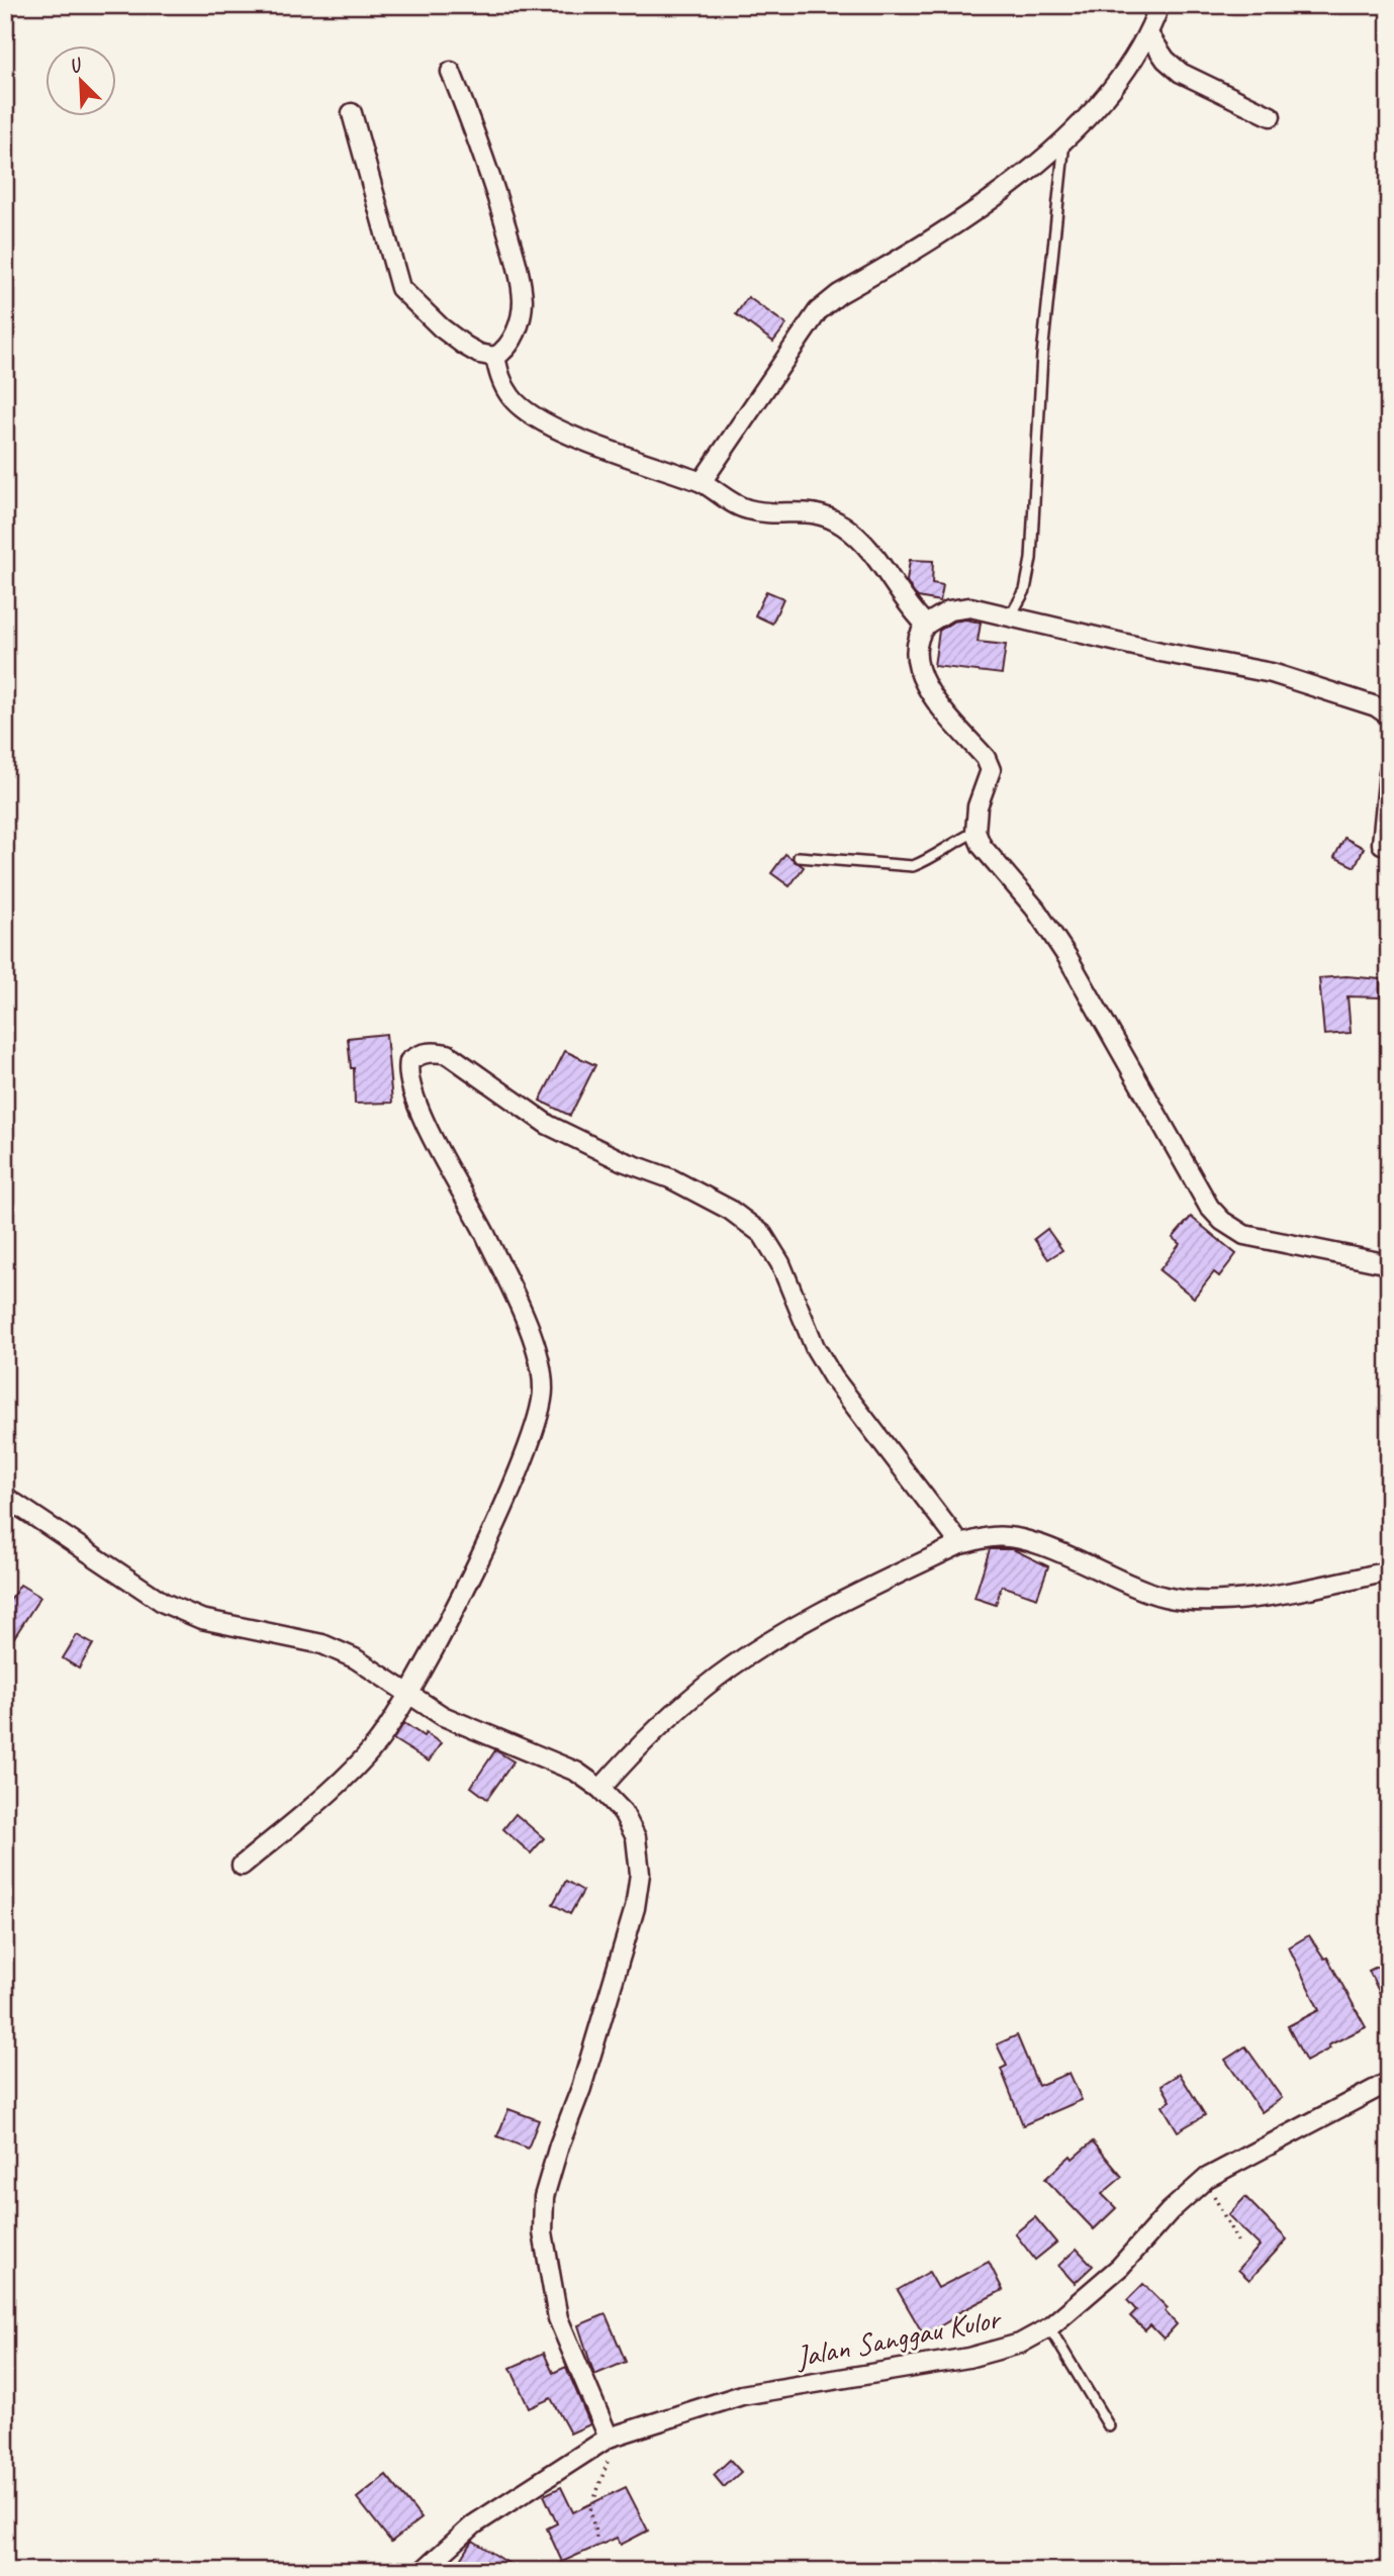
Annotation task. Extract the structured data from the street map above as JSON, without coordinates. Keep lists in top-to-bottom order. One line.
{"streets":{"street":["Jalan Sanggau Kulor"]},"north":"top left"}
